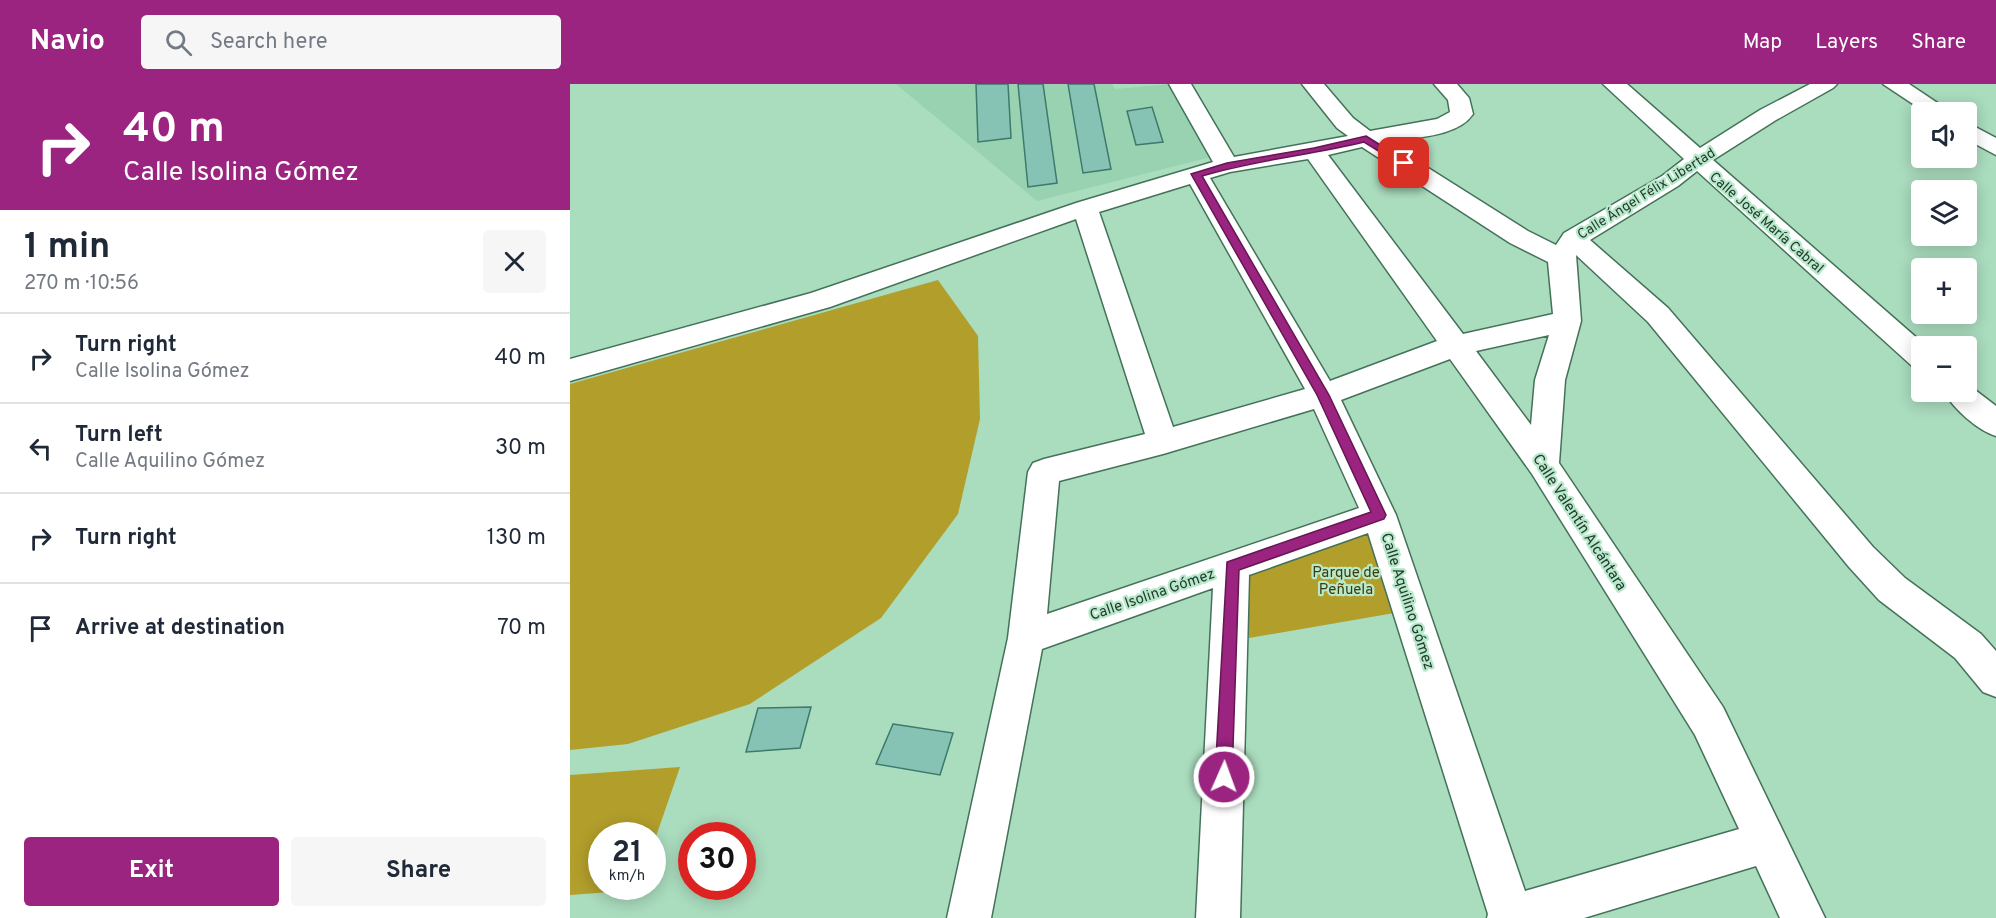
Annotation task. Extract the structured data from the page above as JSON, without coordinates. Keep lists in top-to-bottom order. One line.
{"streets":{"street":["Calle Ángel Félix Libertad","Calle José María Cabral","Calle Valentín Alcántara","Calle Isolina Gómez","Calle Aquilino Gómez"]},"crossings":[["Calle Ángel Félix Libertad","Calle José María Cabral"],["Calle Isolina Gómez","Calle Aquilino Gómez"]],"parks":["Parque de Peñuela"],"page":{"header":"Navio","search":"Search here","nav":["Map","Layers","Share"],"turn":["40 m","Calle Isolina Gómez"],"map_buttons":["+","−"],"heading":["1 min","270 m · 10:56"],"list":[{"name":"Turn right","note":"Calle Isolina Gómez","value":"40 m"},{"name":"Turn left","note":"Calle Aquilino Gómez","value":"30 m"},{"name":"Turn right","value":"130 m"},{"name":"Arrive at destination","value":"70 m"}],"speed":"21 km/h","limit":"30","buttons":["Exit","Share"]}}
